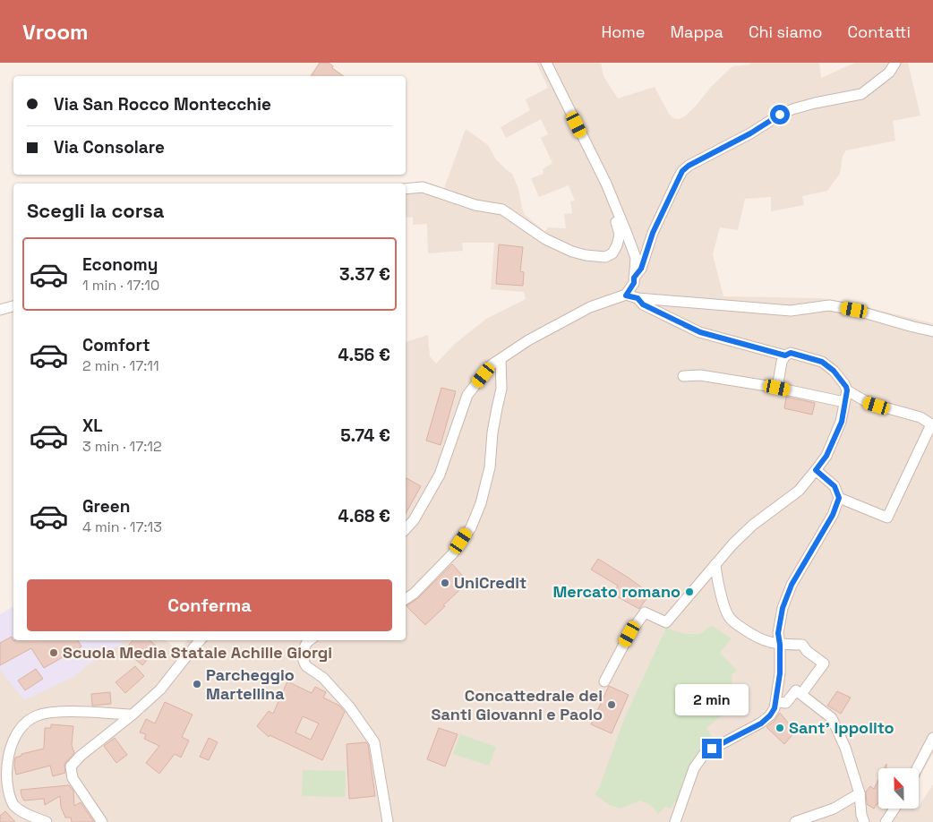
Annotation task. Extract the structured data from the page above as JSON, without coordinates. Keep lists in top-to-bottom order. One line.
{"places":["UniCredit","Mercato romano","Scuola Media Statale Achille Giorgi","Parcheggio Martellina","Concattedrale dei Santi Giovanni e Paolo","Sant' Ippolito"],"north":"top","page":{"header":"Vroom","nav":["Home","Mappa","Chi siamo","Contatti"],"banner":["Via San Rocco Montecchie","Via Consolare"],"heading":"Scegli la corsa","list":[{"name":"Economy","note":"1 min · 17:10","value":"3.37 €"},{"name":"Comfort","note":"2 min · 17:11","value":"4.56 €"},{"name":"XL","note":"3 min · 17:12","value":"5.74 €"},{"name":"Green","note":"4 min · 17:13","value":"4.68 €"}],"buttons":"Conferma","bubble":"2 min"}}
